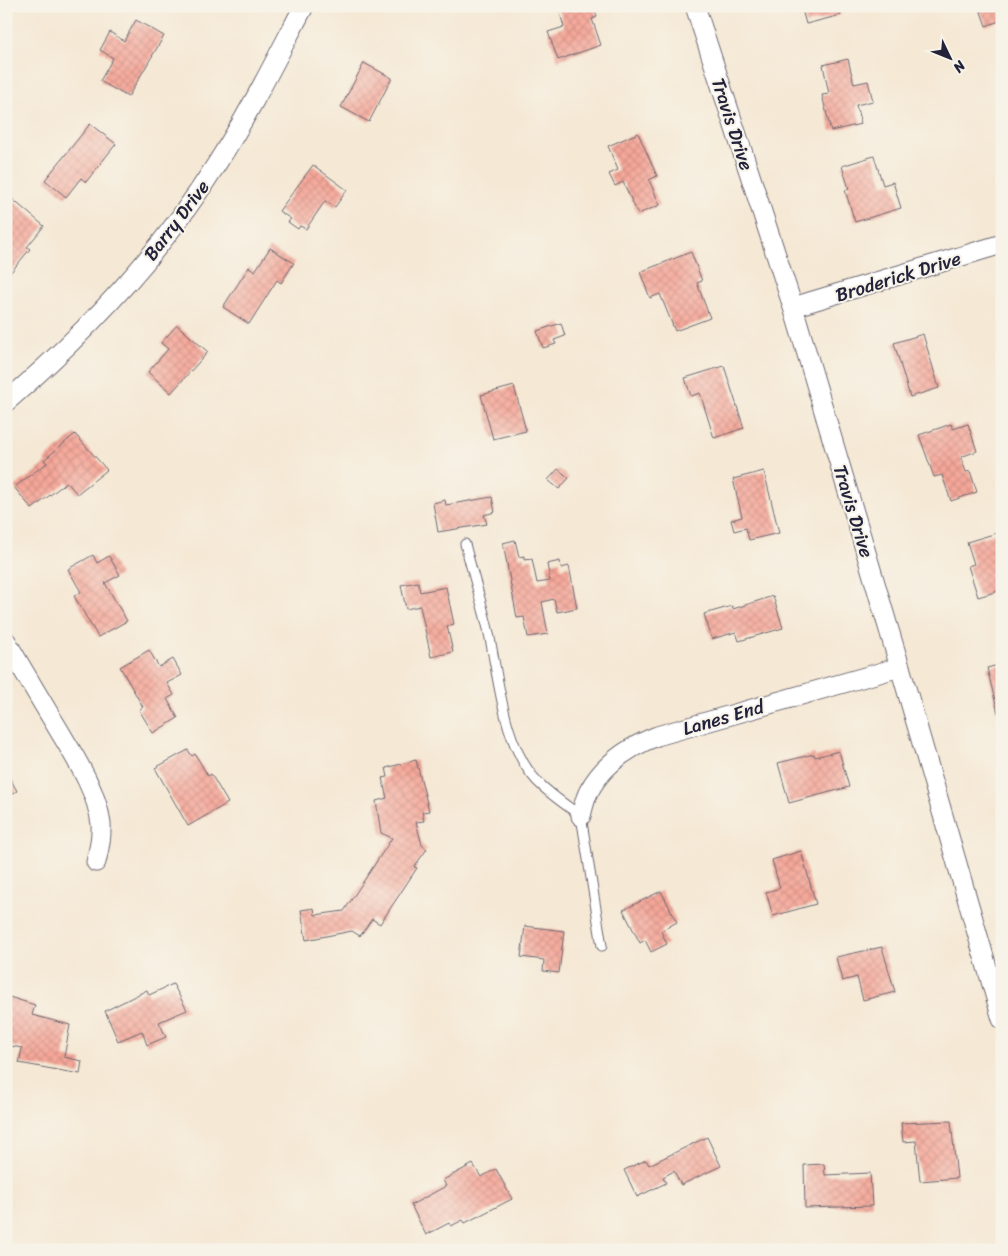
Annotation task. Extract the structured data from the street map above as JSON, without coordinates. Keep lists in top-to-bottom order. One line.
{"streets":{"street":["Travis Drive","Barry Drive","Broderick Drive","Lanes End"]},"crossings":[["Travis Drive","Broderick Drive"],["Travis Drive","Lanes End"]],"north":"bottom right"}
